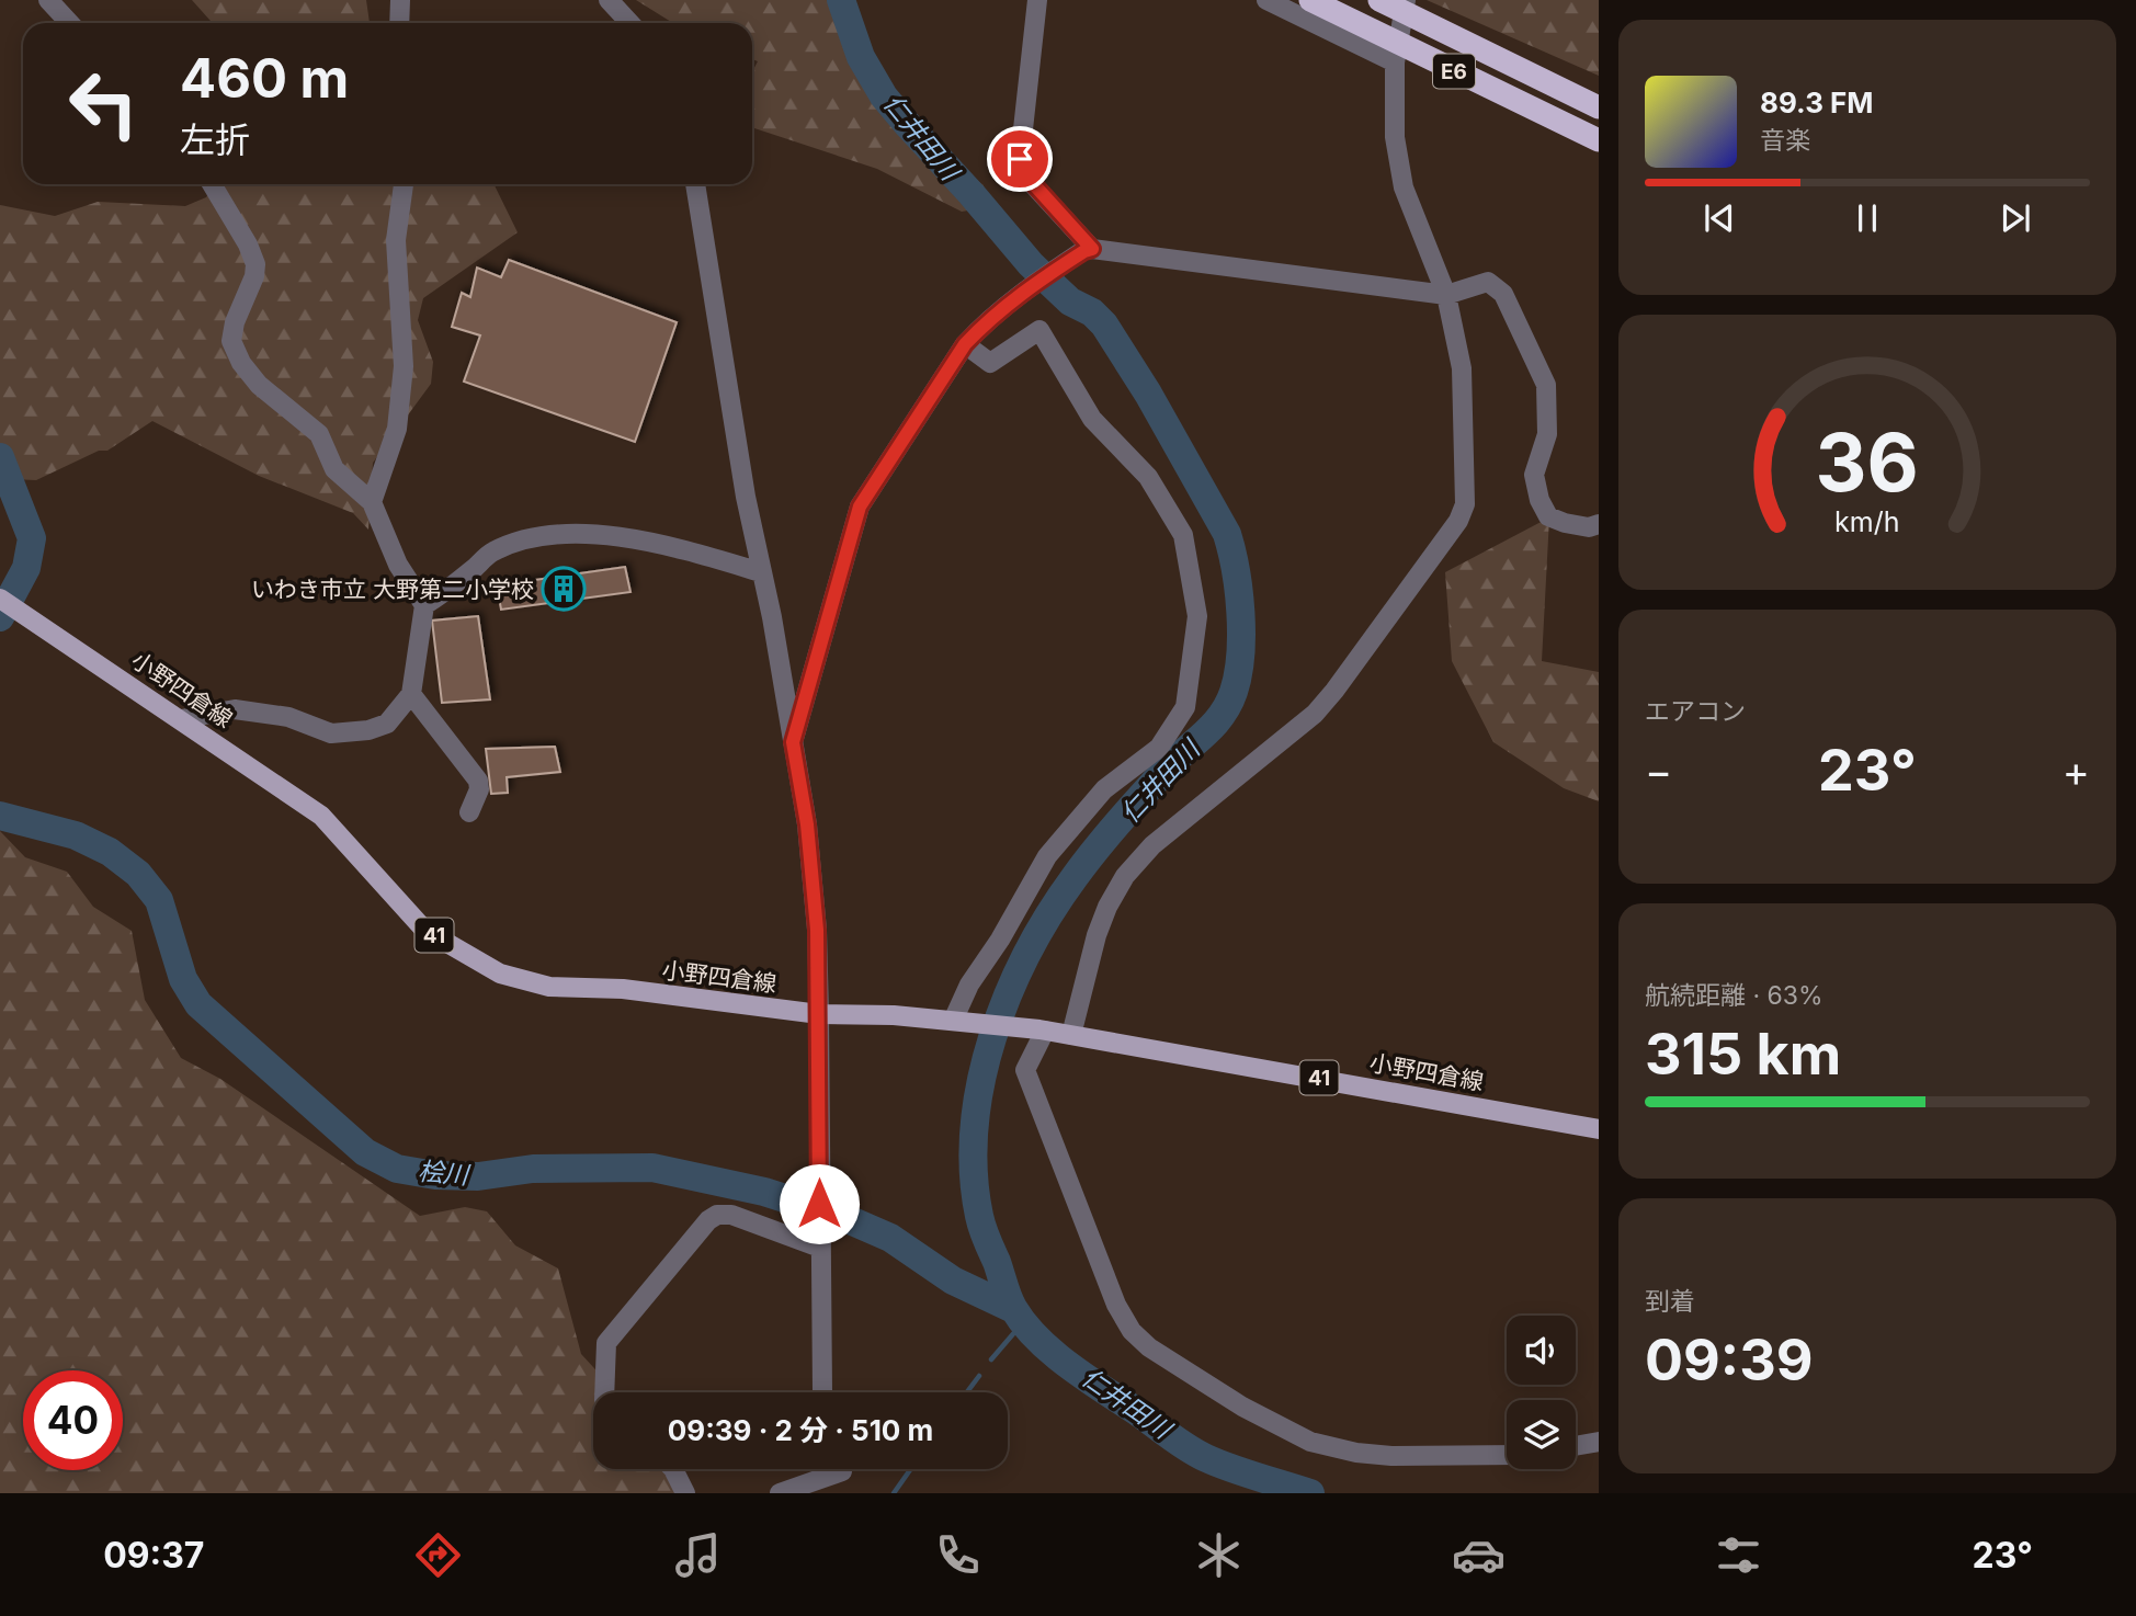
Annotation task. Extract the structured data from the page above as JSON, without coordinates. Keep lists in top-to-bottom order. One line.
{"streets":{"highway":["E6"],"main road":["小野四倉線","41"]},"water":["仁井田川","桧川"],"places":{"building":["いわき市立 大野第二小学校"]},"page":{"turn":["460 m","左折"],"song":["89.3 FM","音楽"],"tile":["エアコン",["航続距離 · 63%","315 km"],["到着","09:39"]],"heat":["−","23°","+"],"limit":"40","trip":"09:39 · 2 分 · 510 m","tabs":["09:37","23°"],"gauge":["36","km/h"]}}
